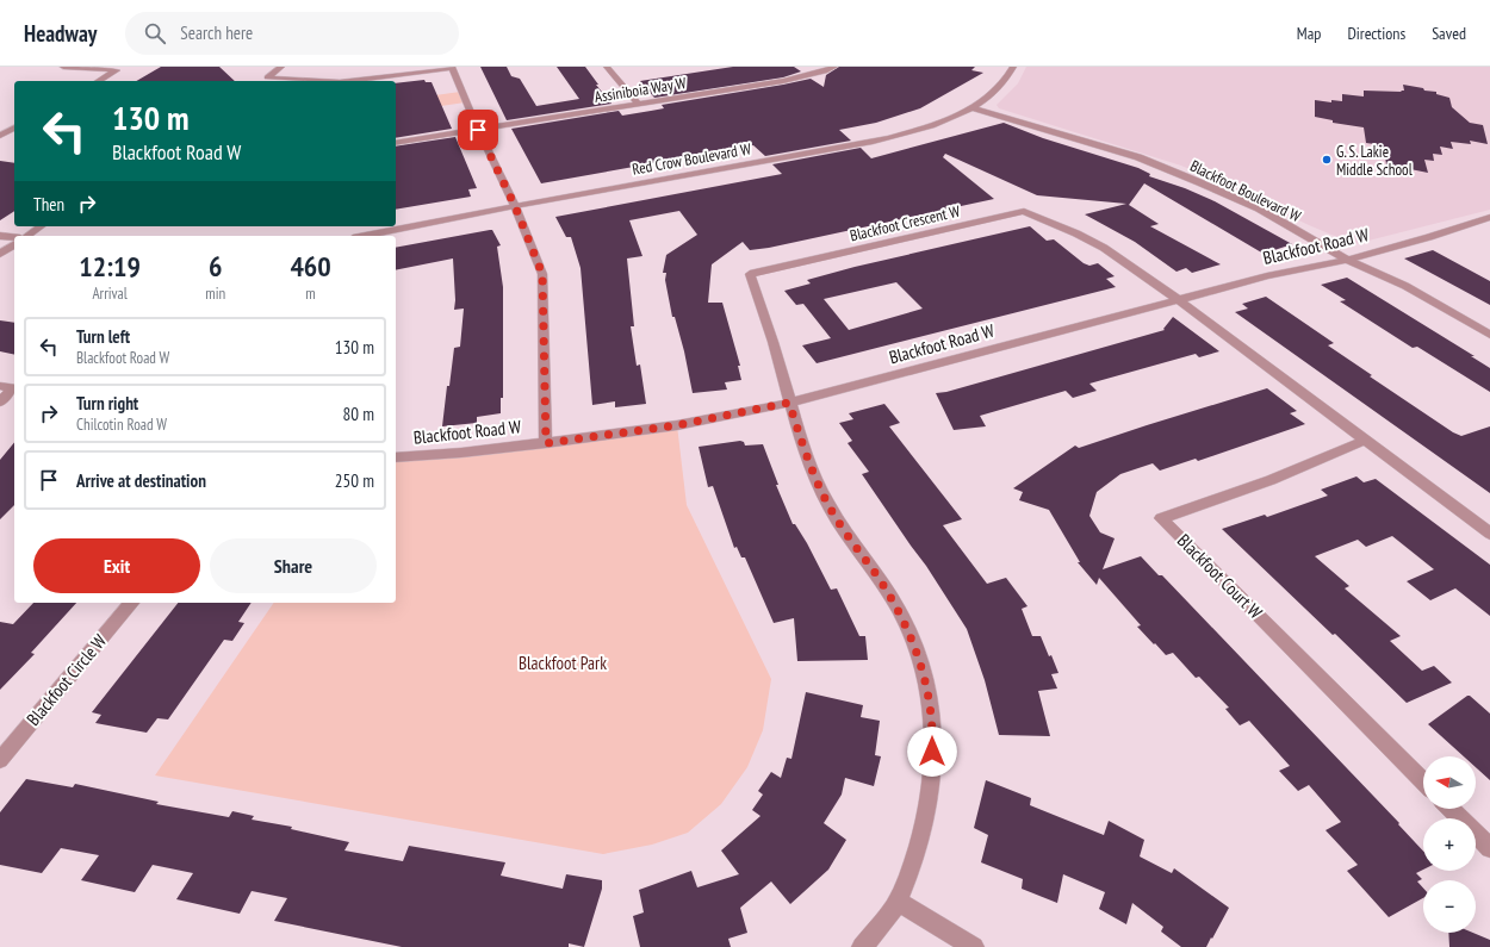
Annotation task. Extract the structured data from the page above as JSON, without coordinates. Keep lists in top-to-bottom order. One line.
{"streets":{"street":["Assiniboia Way W","Red Crow Boulevard W","Blackfoot Boulevard W","Blackfoot Crescent W","Blackfoot Road W","Blackfoot Court W","Blackfoot Circle W"]},"crossings":[["Red Crow Boulevard W","Blackfoot Boulevard W"],["Blackfoot Boulevard W","Blackfoot Road W"],["Blackfoot Crescent W","Blackfoot Road W"]],"parks":["Blackfoot Park"],"places":["G. S. Lakie Middle School"],"north":"left","page":{"header":"Headway","search":"Search here","nav":["Map","Directions","Saved"],"turn":["130 m","Blackfoot Road W"],"then":"Then","eta":["12:19","Arrival","6","min","460","m"],"list":[{"name":"Turn left","note":"Blackfoot Road W","value":"130 m"},{"name":"Turn right","note":"Chilcotin Road W","value":"80 m"},{"name":"Arrive at destination","value":"250 m"}],"buttons":["Exit","Share"],"map_buttons":["+","−"]}}
